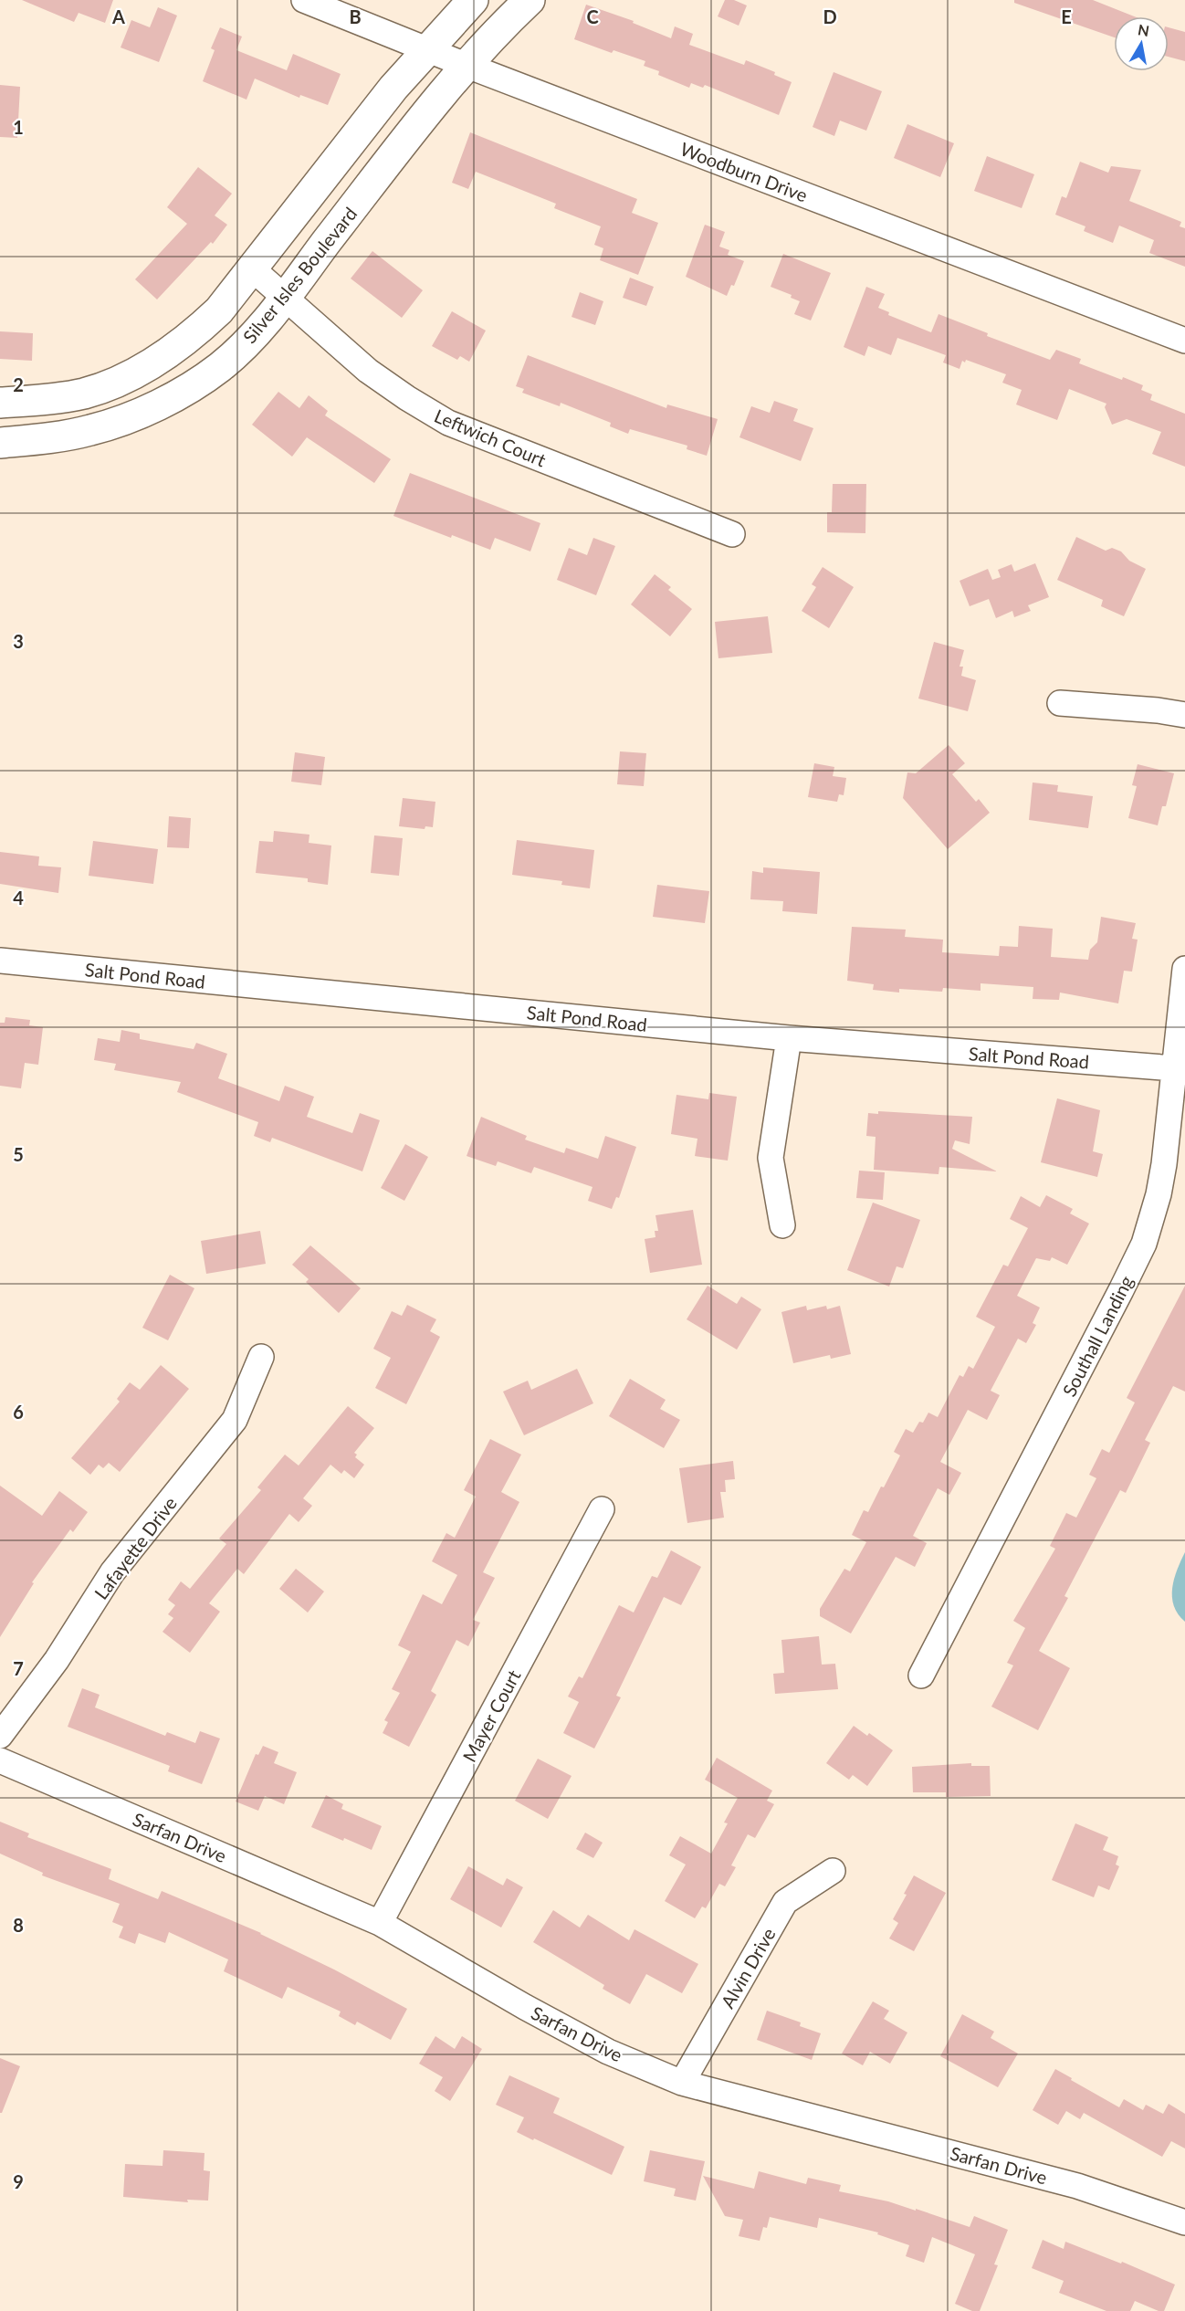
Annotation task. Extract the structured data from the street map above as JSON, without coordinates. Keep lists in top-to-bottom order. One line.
{"streets":{"street":["Woodburn Drive","Silver Isles Boulevard","Leftwich Court","Salt Pond Road","Southall Landing","Lafayette Drive","Mayer Court","Sarfan Drive","Alvin Drive"]},"crossings":[["Woodburn Drive","Silver Isles Boulevard"],["Silver Isles Boulevard","Leftwich Court"],["Salt Pond Road","Southall Landing"],["Mayer Court","Sarfan Drive"],["Sarfan Drive","Alvin Drive"]],"north":"top","grid":{"columns":["A","B","C","D","E"],"rows":["1","2","3","4","5","6","7","8","9"]}}
